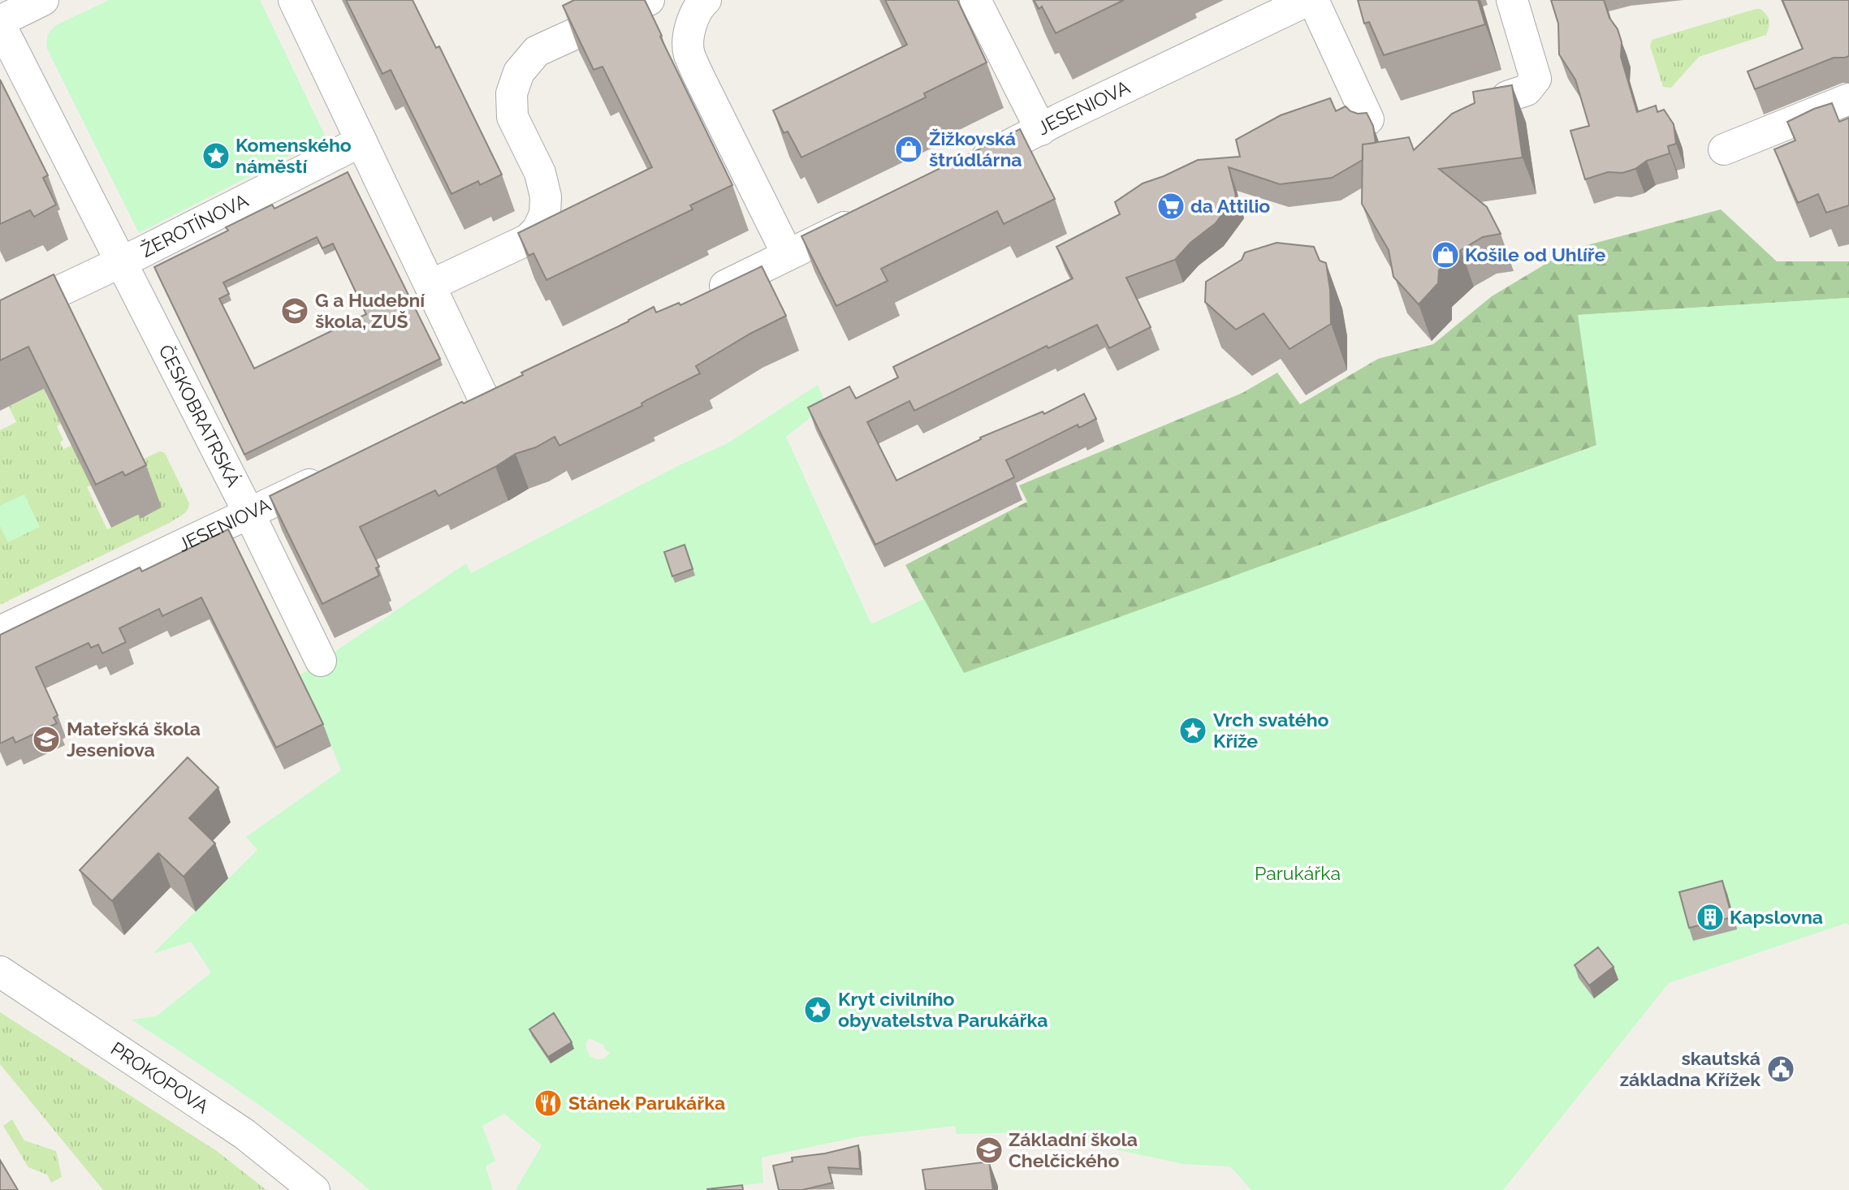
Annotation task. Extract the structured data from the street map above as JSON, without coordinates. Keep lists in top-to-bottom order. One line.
{"streets":{"street":["JESENIOVA","ŽEROTÍNOVA","ČESKOBRATRSKÁ","PROKOPOVA"]},"crossings":[["JESENIOVA","ČESKOBRATRSKÁ"],["ŽEROTÍNOVA","ČESKOBRATRSKÁ"]],"parks":["Parukářka"],"places":{"shop":["Žižkovská štrúdlárna","Košile od Uhlíře"],"place":["Komenského náměstí","Vrch svatého Kříže","Kryt civilního obyvatelstva Parukářka"],"supermarket":["da Attilio"],"school or university":["G a Hudební škola, ZUŠ","Mateřská škola Jeseniova","Základní škola Chelčického"],"building":["Kapslovna"],"public building":["skautská základna Křížek"],"restaurant":["Stánek Parukářka"]}}
